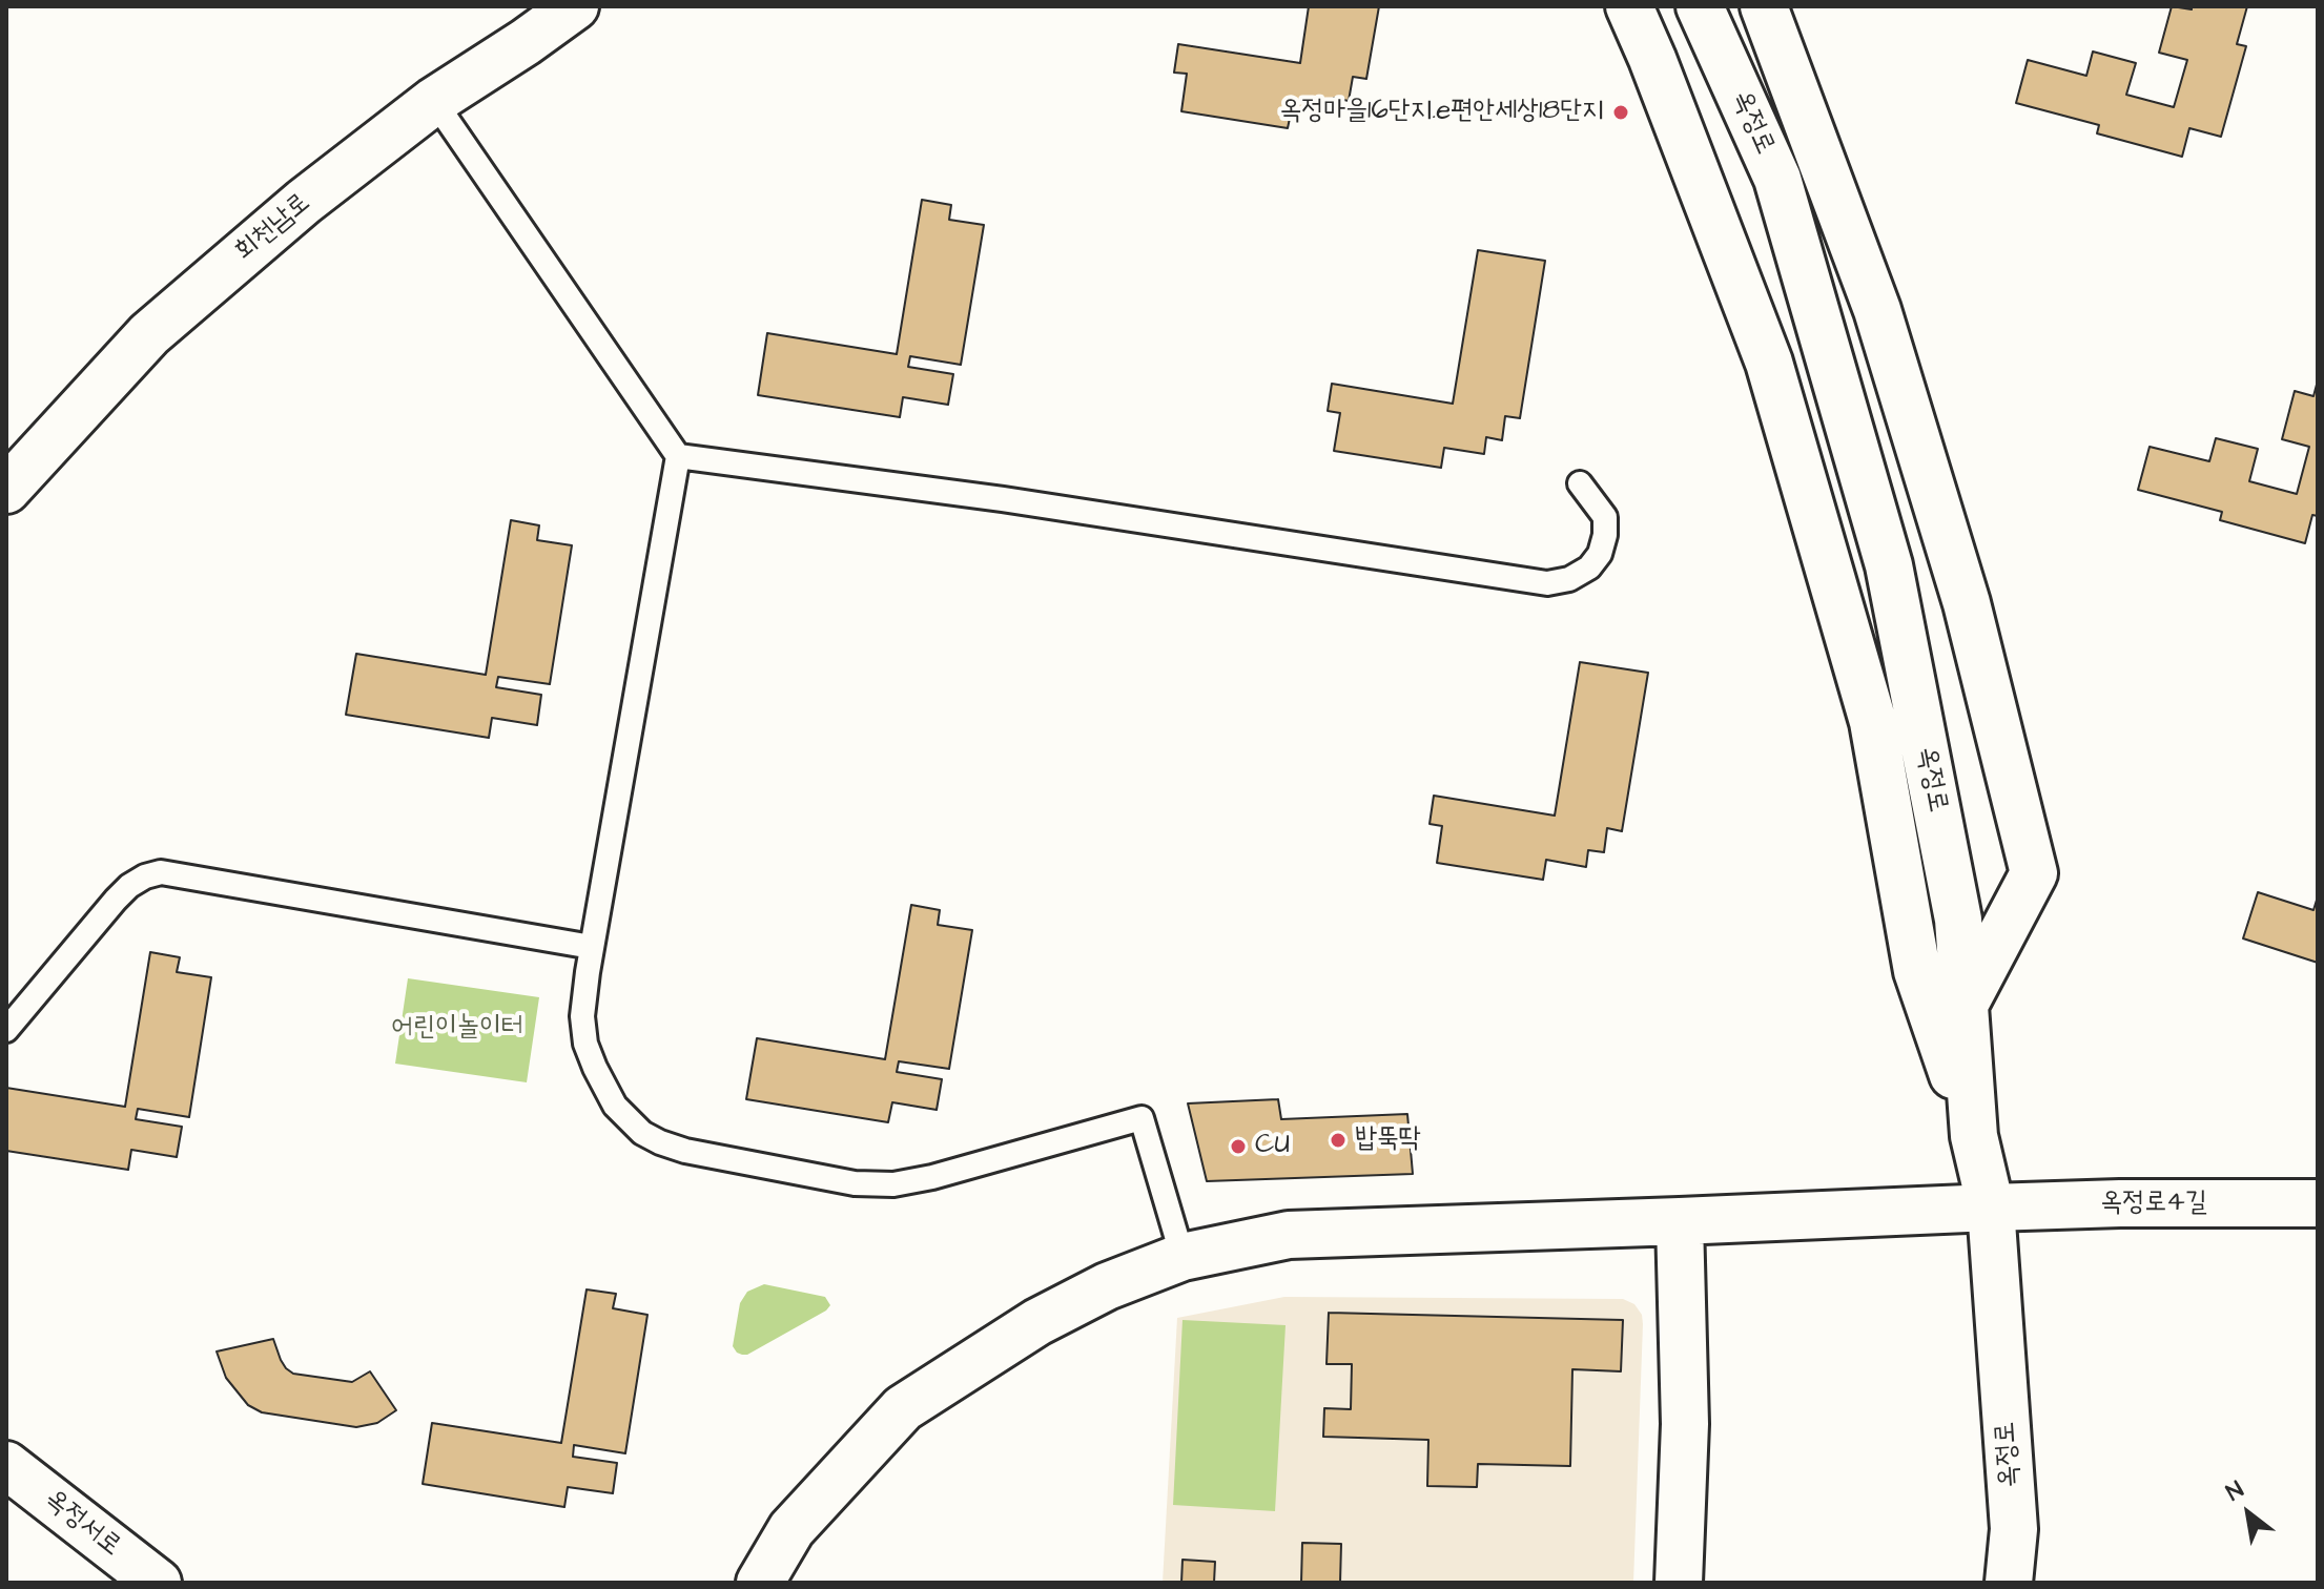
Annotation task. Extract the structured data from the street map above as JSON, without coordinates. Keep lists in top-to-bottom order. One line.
{"streets":{"main road":["옥정로","회천남로","옥정로4길","옥정서로"]},"crossings":[["옥정로","옥정로4길"]],"parks":["어린이놀이터"],"places":["옥정마을16단지.e편안세상18단지","밥뚝딱","CU"],"north":"top left"}
